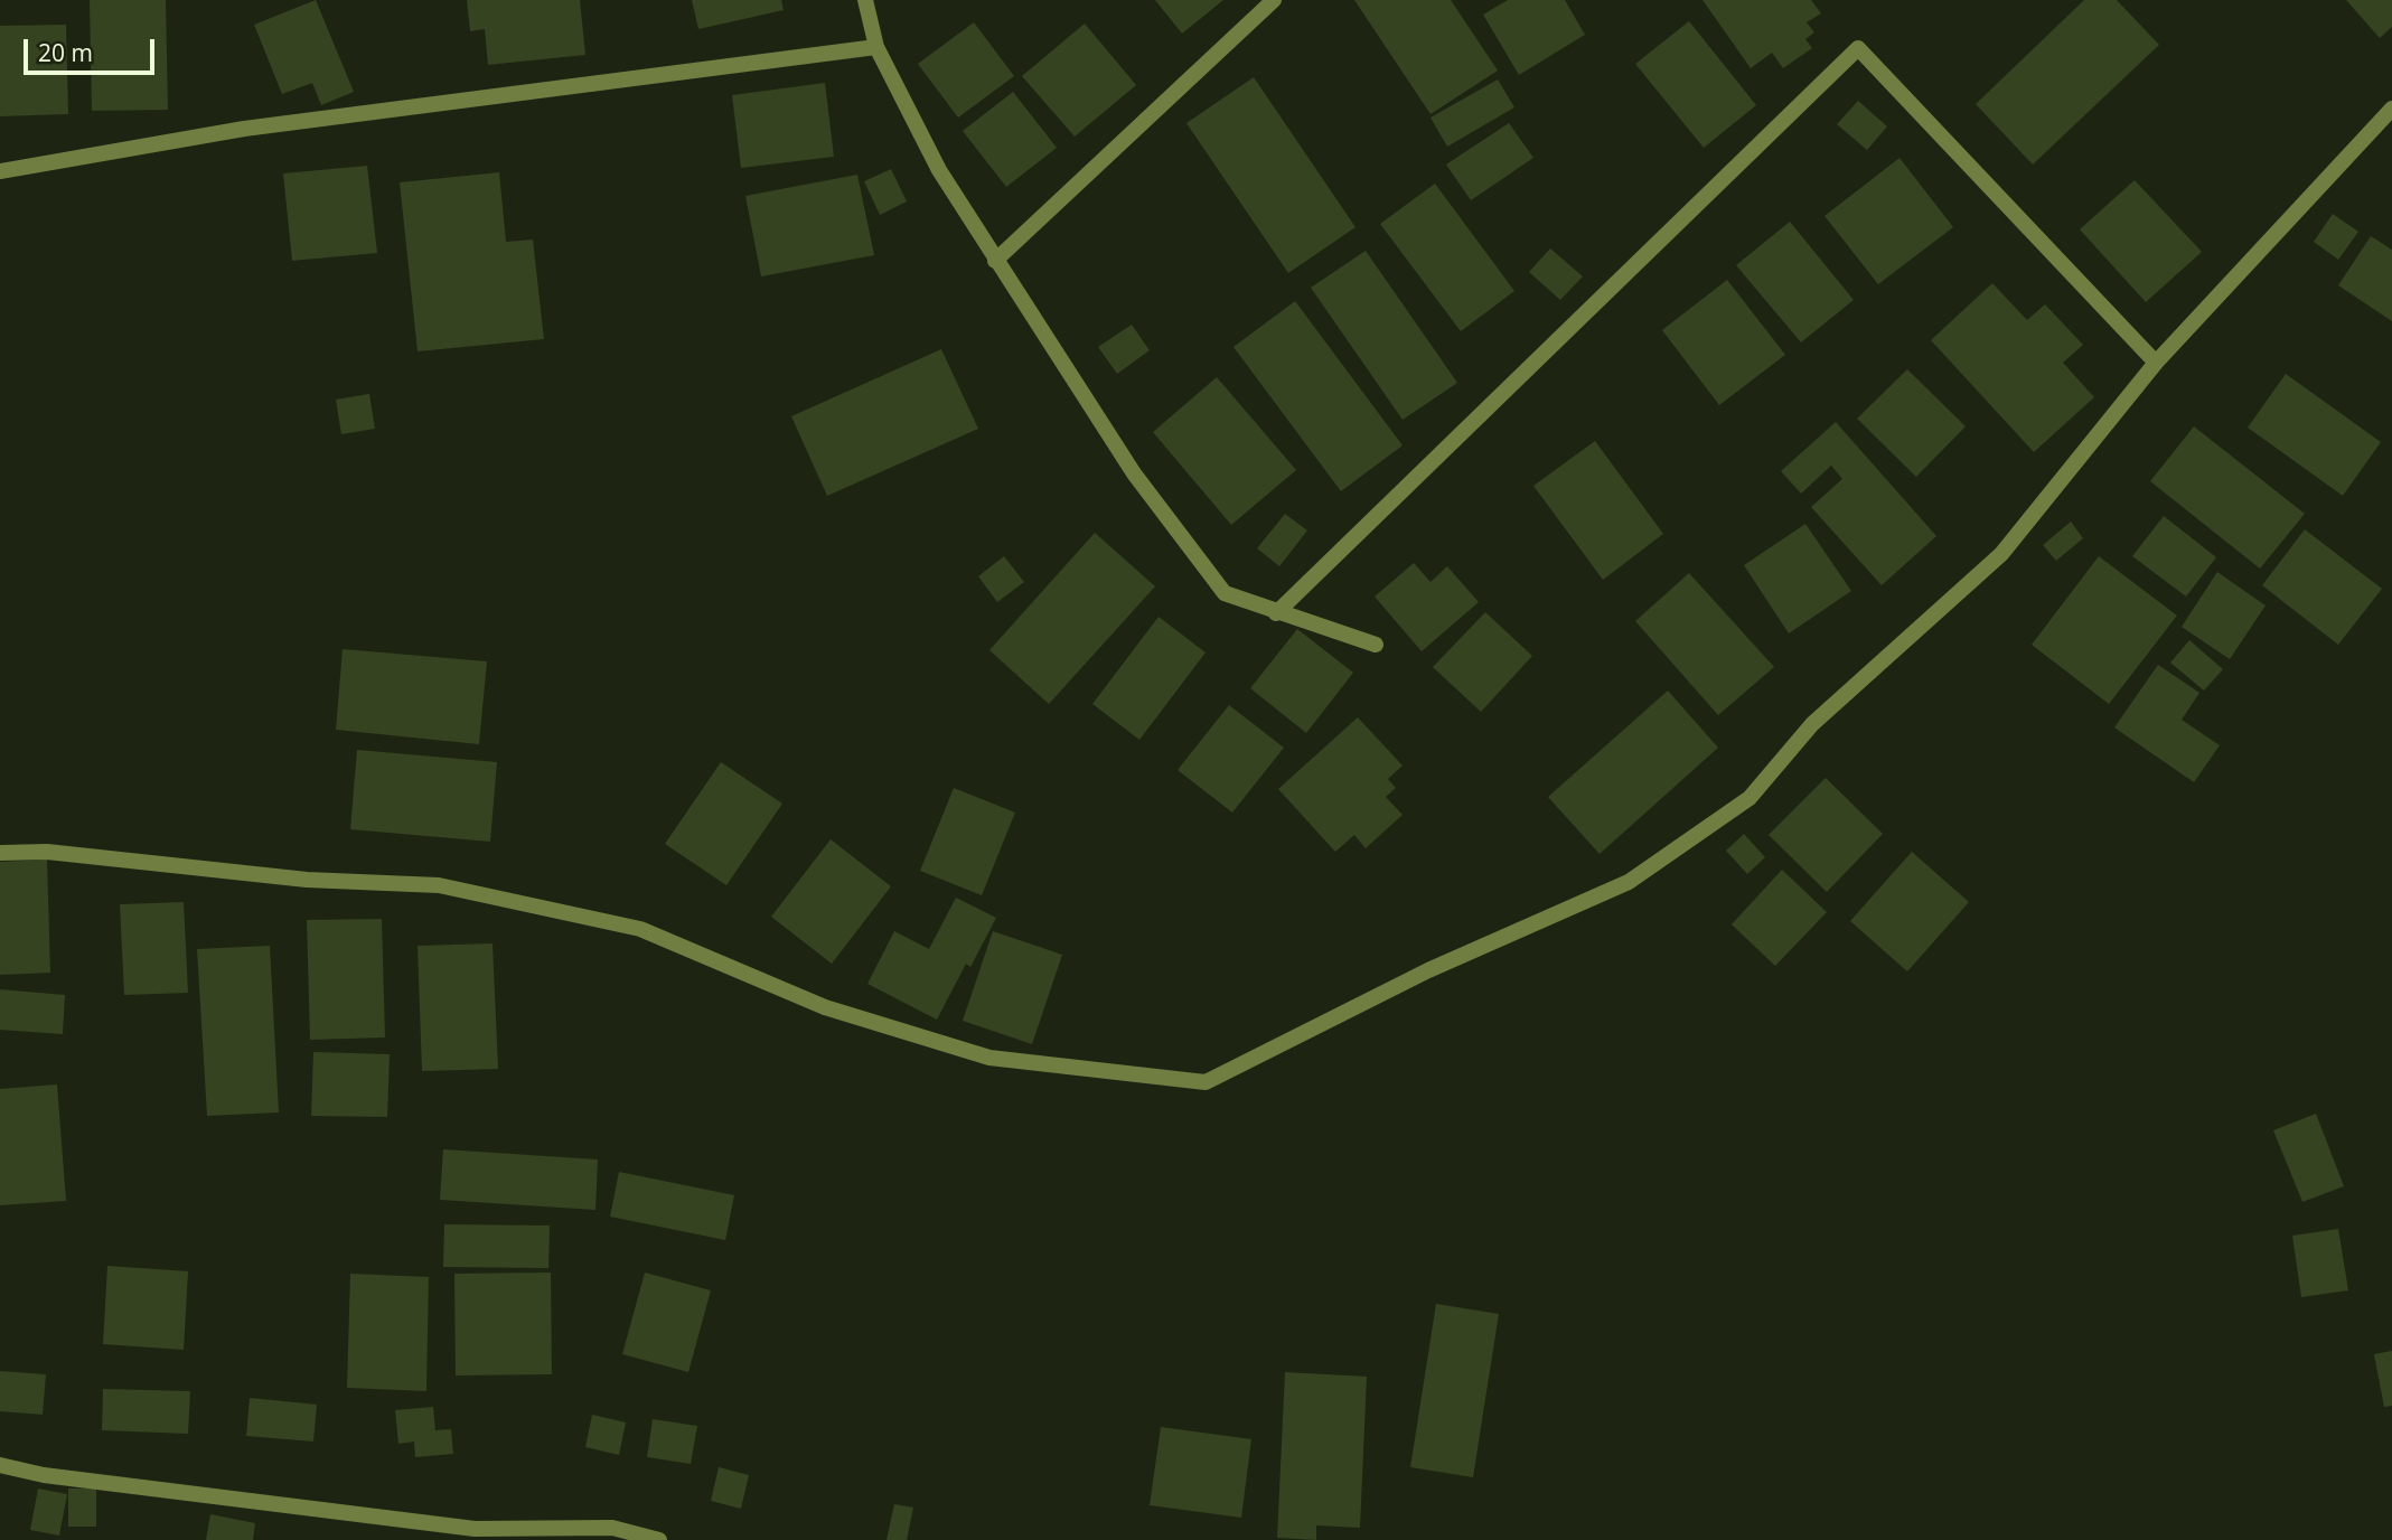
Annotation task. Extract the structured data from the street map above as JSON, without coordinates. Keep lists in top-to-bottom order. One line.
{"scale_bar":"20 m"}
